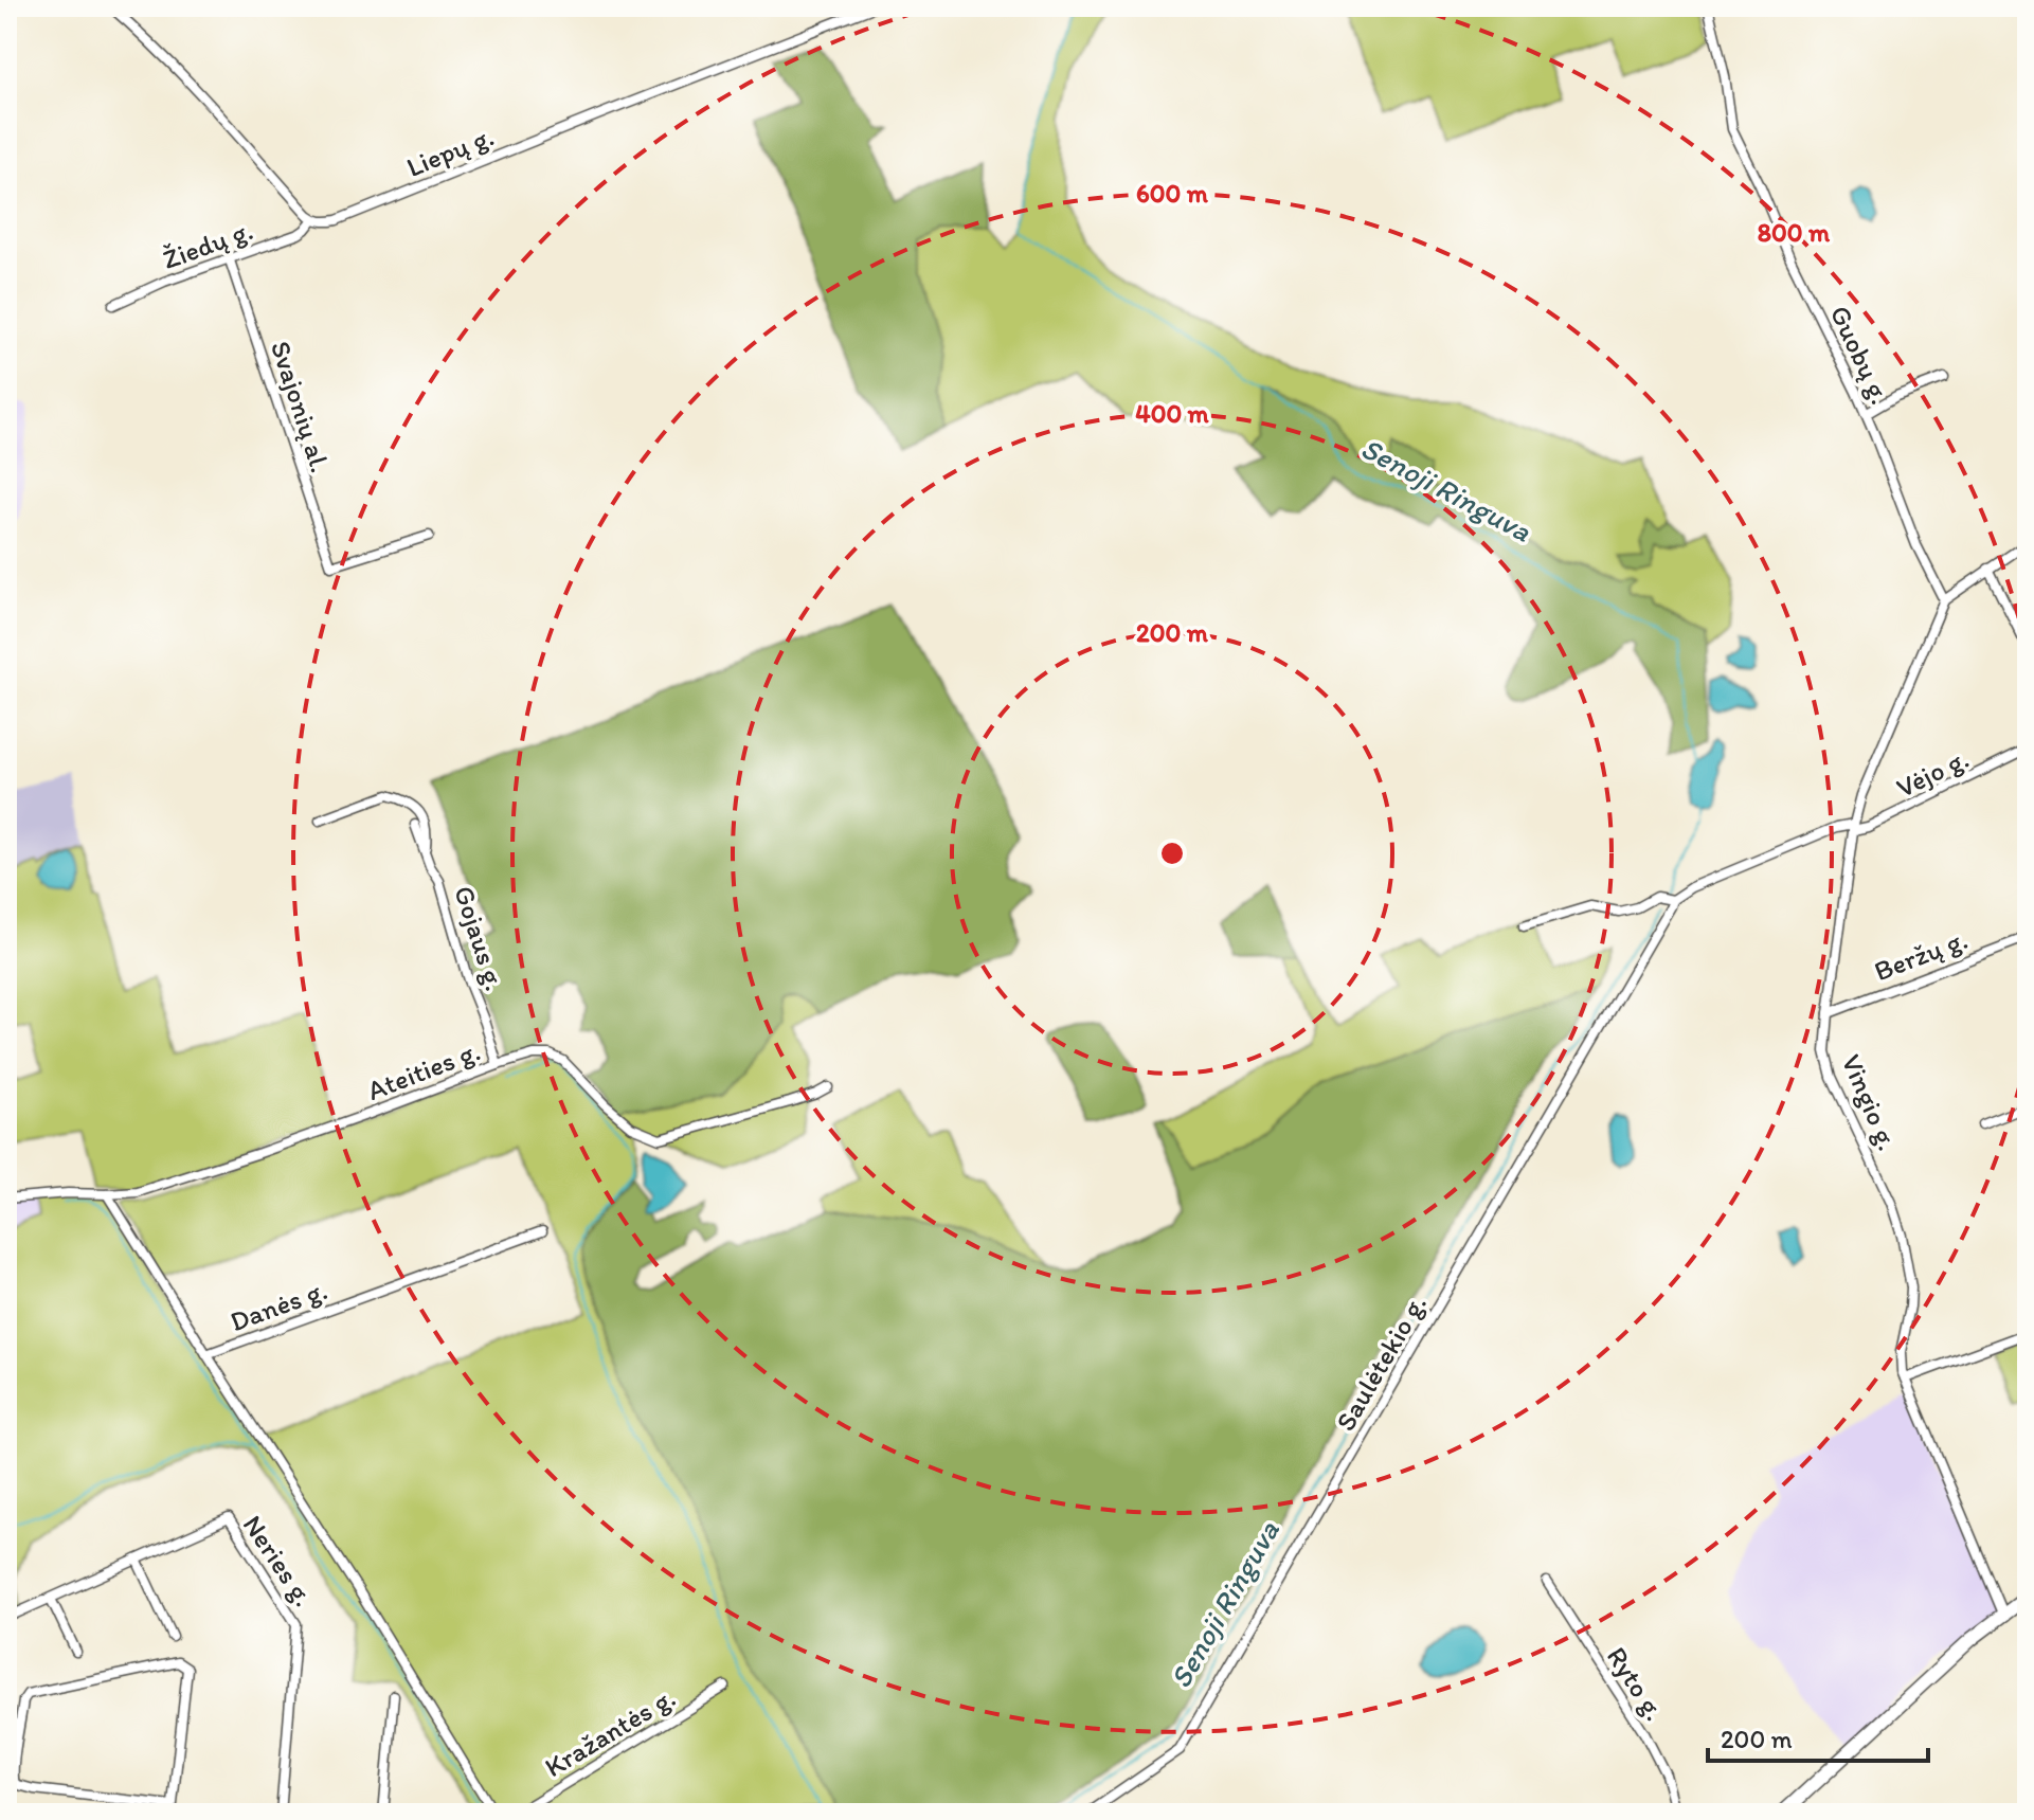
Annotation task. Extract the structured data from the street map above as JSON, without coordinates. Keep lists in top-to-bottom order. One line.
{"streets":{"street":["Liepų g.","Žiedų g.","Guobų g.","Svajonių al.","Vėjo g.","Gojaus g.","Beržų g.","Ateities g.","Vingio g.","Danės g.","Saulėtekio g.","Neries g.","Ryto g.","Kražantės g."]},"crossings":[["Liepų g.","Žiedų g."],["Žiedų g.","Svajonių al."],["Guobų g.","Vingio g."],["Vėjo g.","Vingio g."],["Vėjo g.","Saulėtekio g."],["Gojaus g.","Ateities g."],["Beržų g.","Vingio g."],["Ateities g.","Danės g."]],"water":["Senoji Ringuva"],"scale_bar":"200 m","rings":["600 m","800 m","400 m","200 m"]}
